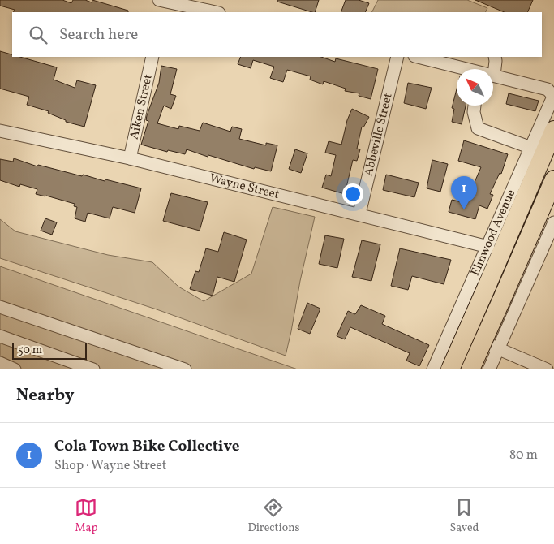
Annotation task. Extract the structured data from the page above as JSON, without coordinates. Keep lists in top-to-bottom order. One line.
{"streets":{"street":["Aiken Street","Abbeville Street","Wayne Street","Elmwood Avenue"]},"crossings":[["Aiken Street","Wayne Street"],["Abbeville Street","Wayne Street"],["Wayne Street","Elmwood Avenue"]],"scale_bar":"50 m","north":"top left","page":{"search":"Search here","pins":"1","scale":"50 m","heading":"Nearby","list":[{"mark":"1","name":"Cola Town Bike Collective","note":"Shop · Wayne Street","value":"80 m"}],"nav":["Map","Directions","Saved"]}}
